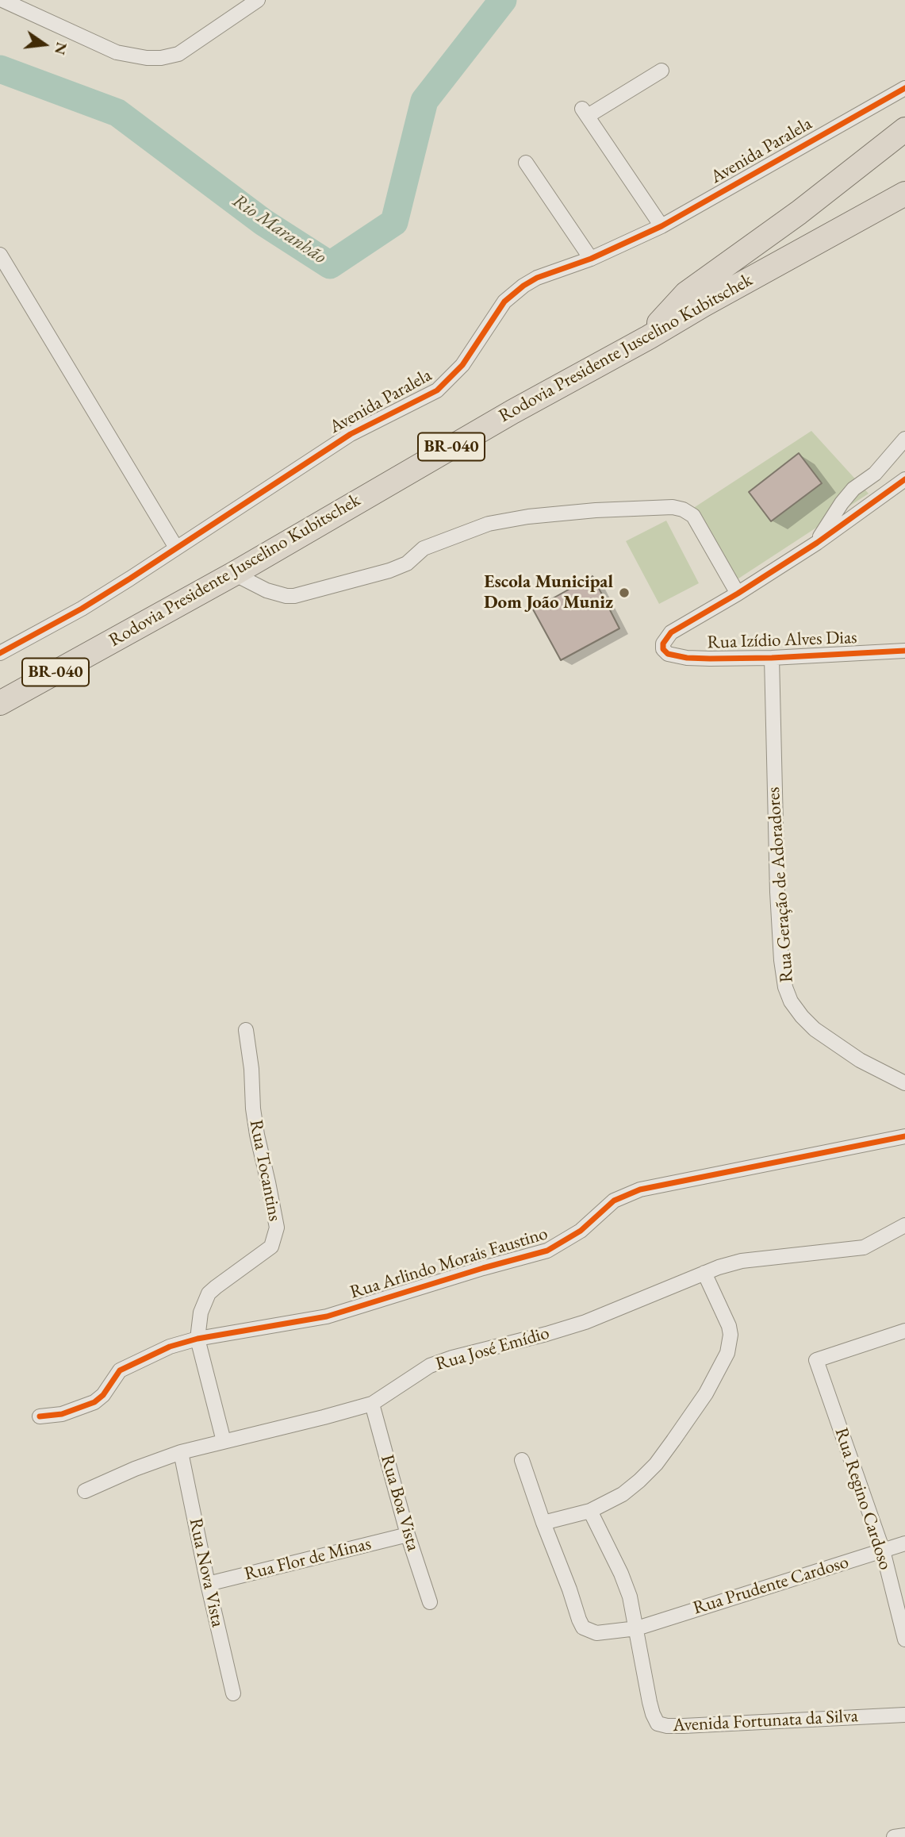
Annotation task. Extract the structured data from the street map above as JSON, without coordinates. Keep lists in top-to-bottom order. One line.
{"streets":{"highway":["Rodovia Presidente Juscelino Kubitschek","BR-040"],"street":["Avenida Paralela","Rua Izídio Alves Dias","Rua Geração de Adoradores","Rua Tocantins","Rua Arlindo Morais Faustino","Rua José Emídio","Rua Regino Cardoso","Rua Boa Vista","Rua Flor de Minas","Rua Nova Vista","Rua Prudente Cardoso","Avenida Fortunata da Silva"]},"crossings":[["Rua Izídio Alves Dias","Rua Geração de Adoradores"],["Rua Tocantins","Rua Arlindo Morais Faustino"],["Rua Tocantins","Rua José Emídio"],["Rua José Emídio","Rua Boa Vista"],["Rua José Emídio","Rua Nova Vista"],["Rua Regino Cardoso","Rua Prudente Cardoso"],["Rua Boa Vista","Rua Flor de Minas"],["Rua Flor de Minas","Rua Nova Vista"],["Rua Prudente Cardoso","Avenida Fortunata da Silva"]],"water":["Rio Maranhão"],"places":["Escola Municipal Dom João Muniz"],"north":"right"}
